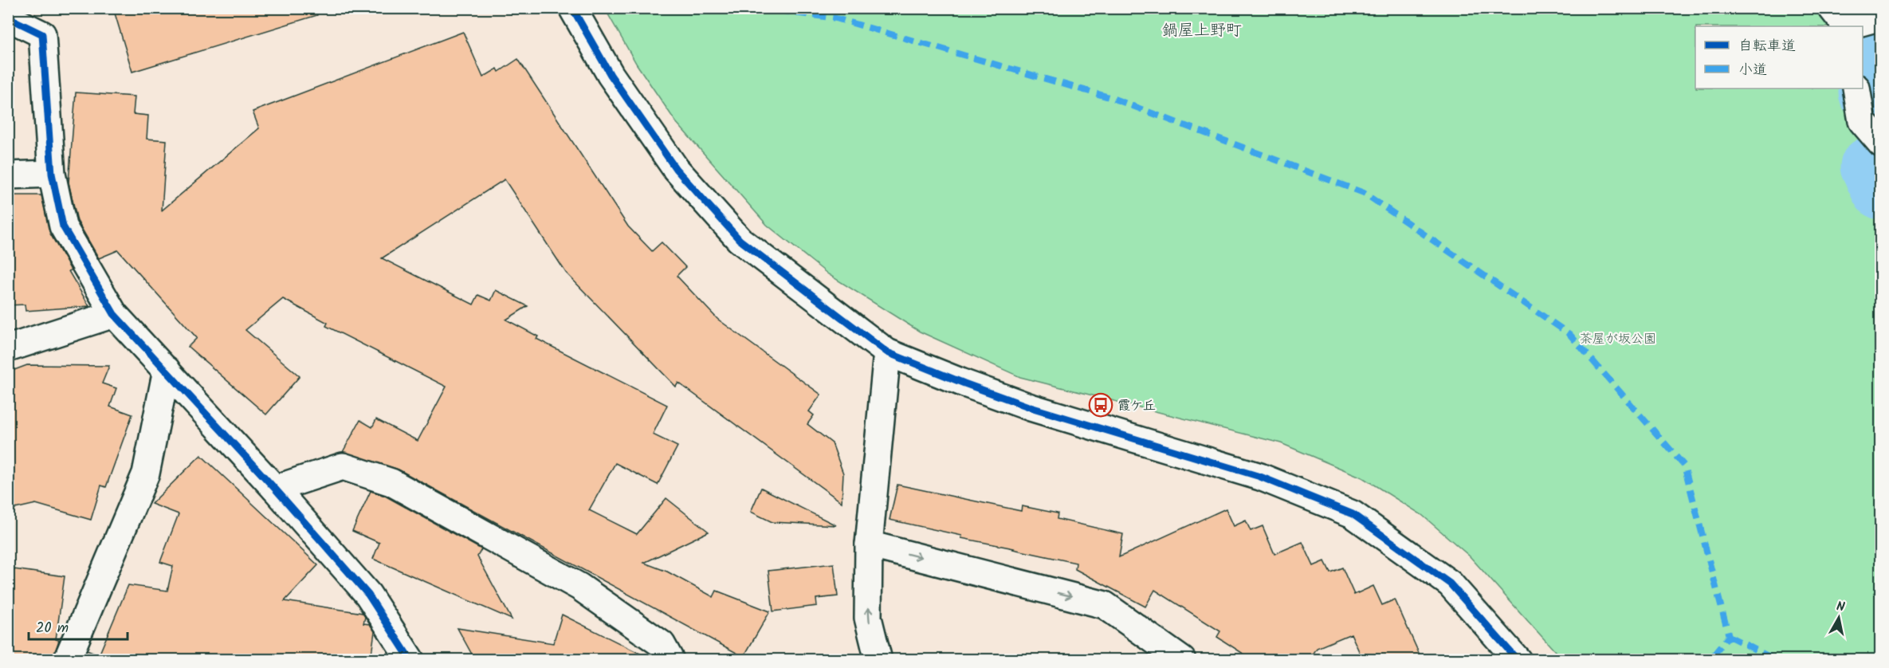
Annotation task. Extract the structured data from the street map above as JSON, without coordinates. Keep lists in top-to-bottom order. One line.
{"districts":["鍋屋上野町"],"parks":["茶屋が坂公園"],"places":{"bus stop":["霞ケ丘"]},"legend":["自転車道","小道"],"scale_bar":"20 m","north":"top"}
